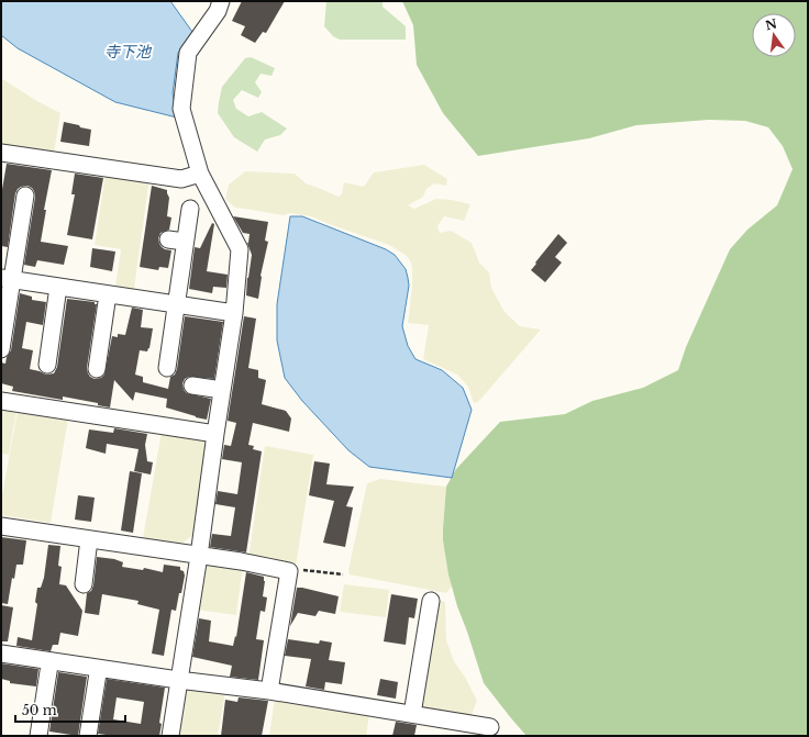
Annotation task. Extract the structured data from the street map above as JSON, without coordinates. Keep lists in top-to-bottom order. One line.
{"water":["寺下池"],"scale_bar":"50 m","north":"top"}
